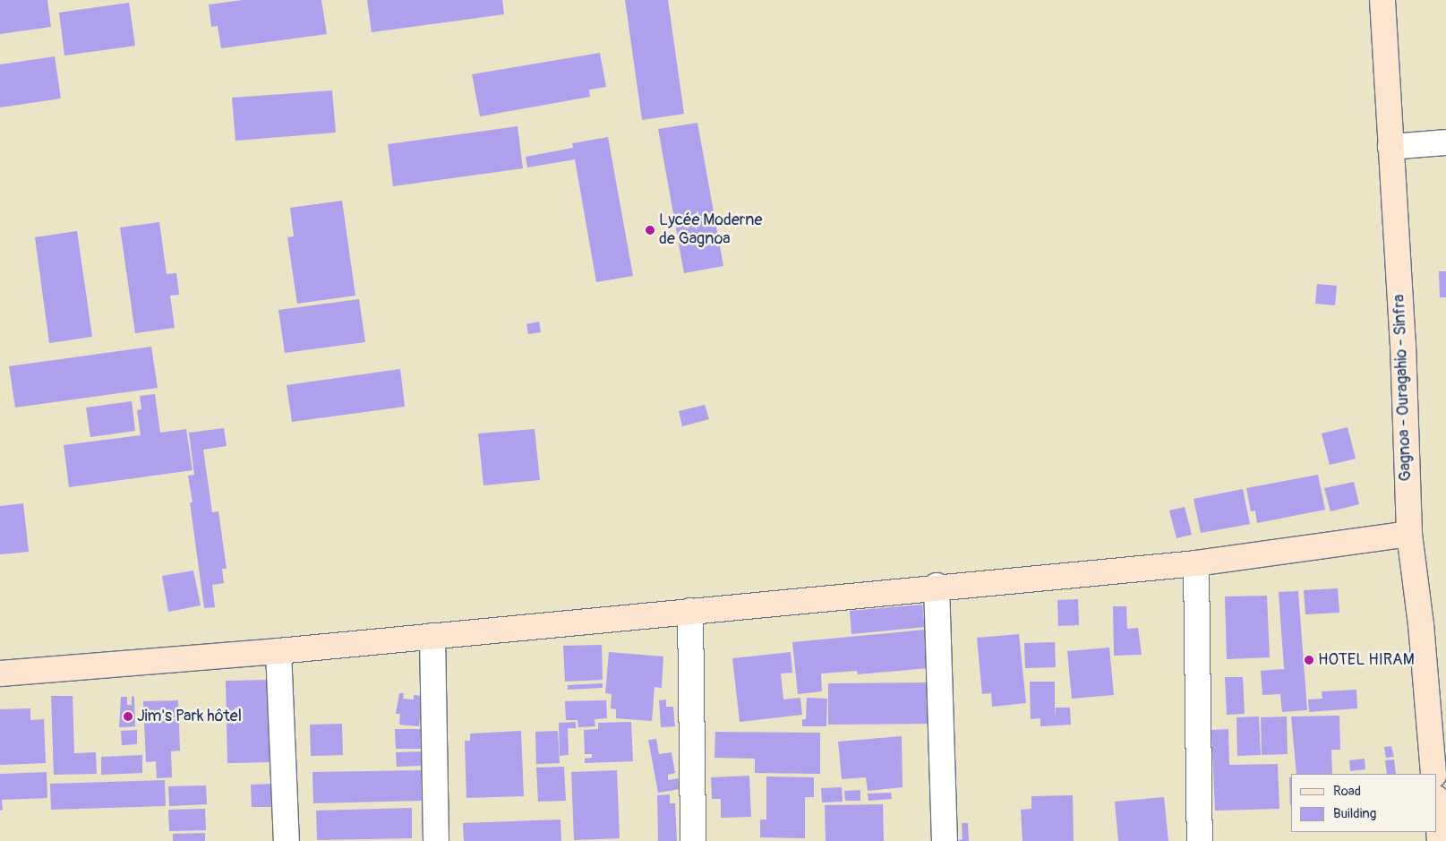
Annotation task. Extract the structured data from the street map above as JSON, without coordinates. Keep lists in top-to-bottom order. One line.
{"streets":{"street":["Gagnoa - Ouragahio - Sinfra"]},"places":["Lycée Moderne de Gagnoa","HOTEL HIRAM","Jim's Park hôtel"],"legend":["Road","Building"]}
